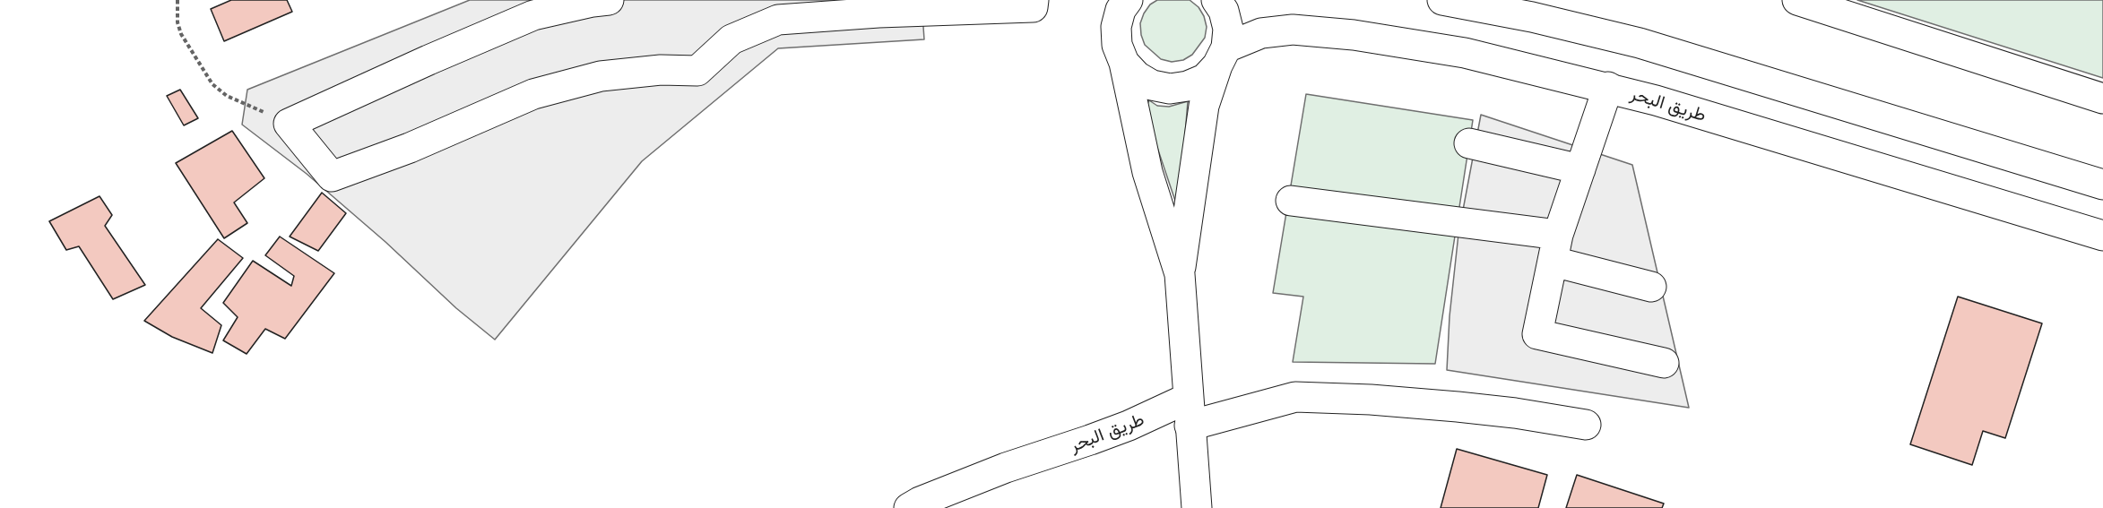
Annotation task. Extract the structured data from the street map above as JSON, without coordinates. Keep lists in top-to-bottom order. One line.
{"streets":{"main road":["طريق البحر"]}}
